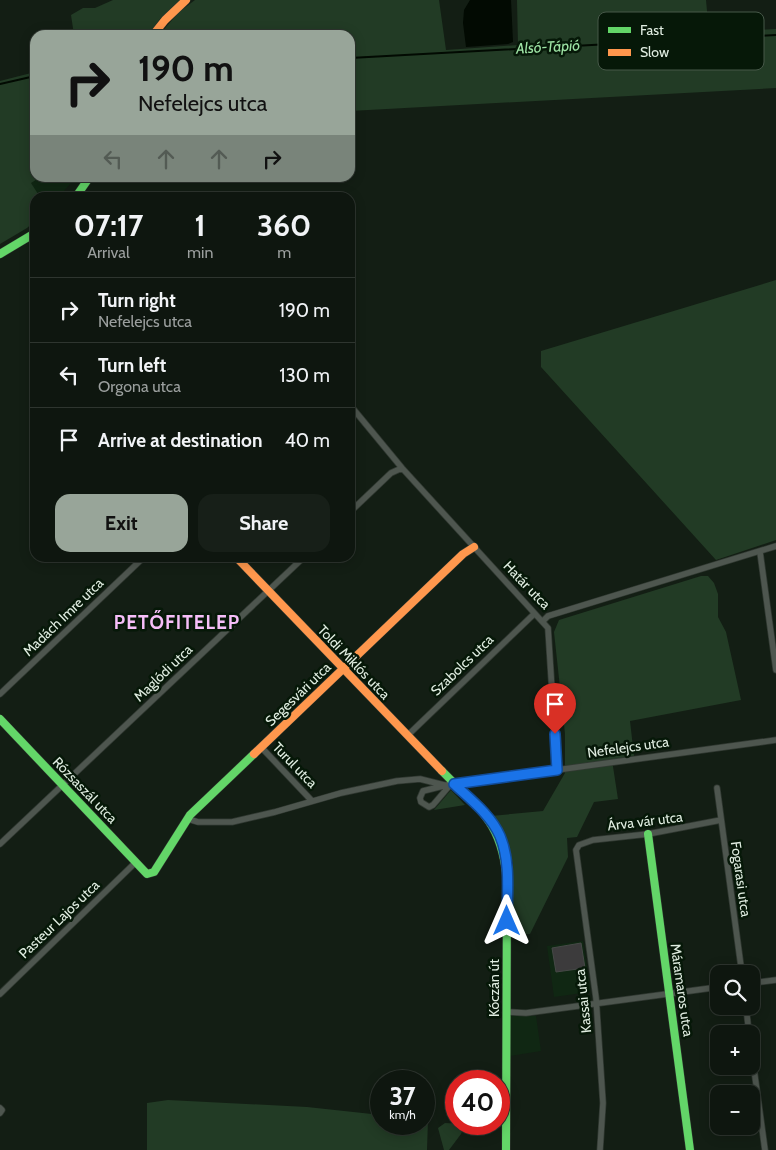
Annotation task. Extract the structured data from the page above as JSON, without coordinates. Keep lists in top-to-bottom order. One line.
{"streets":{"street":["Határ utca","Madách Imre utca","Toldi Miklós utca","Szabolcs utca","Maglódi utca","Segesvári utca","Nefelejcs utca","Turul utca","Rózsaszál utca","Árva vár utca","Fogarasi utca","Pasteur Lajos utca","Kóczán út","Máramaros utca","Kassai utca"]},"crossings":[["Határ utca","Szabolcs utca"],["Határ utca","Segesvári utca"],["Toldi Miklós utca","Szabolcs utca"],["Toldi Miklós utca","Maglódi utca"],["Toldi Miklós utca","Segesvári utca"],["Toldi Miklós utca","Nefelejcs utca"],["Toldi Miklós utca","Kóczán út"],["Maglódi utca","Rózsaszál utca"],["Segesvári utca","Turul utca"],["Segesvári utca","Rózsaszál utca"],["Nefelejcs utca","Kóczán út"],["Rózsaszál utca","Pasteur Lajos utca"],["Árva vár utca","Fogarasi utca"],["Árva vár utca","Máramaros utca"],["Árva vár utca","Kassai utca"]],"districts":["PETŐFITELEP"],"water":["Alsó-Tápió"],"legend":["Fast","Slow"],"page":{"turn":["190 m","Nefelejcs utca"],"eta":["07:17","Arrival","1","min","360","m"],"list":[{"name":"Turn right","note":"Nefelejcs utca","value":"190 m"},{"name":"Turn left","note":"Orgona utca","value":"130 m"},{"name":"Arrive at destination","value":"40 m"}],"buttons":["Exit","Share"],"map_buttons":["+","−"],"speed":"37 km/h","limit":"40"}}
